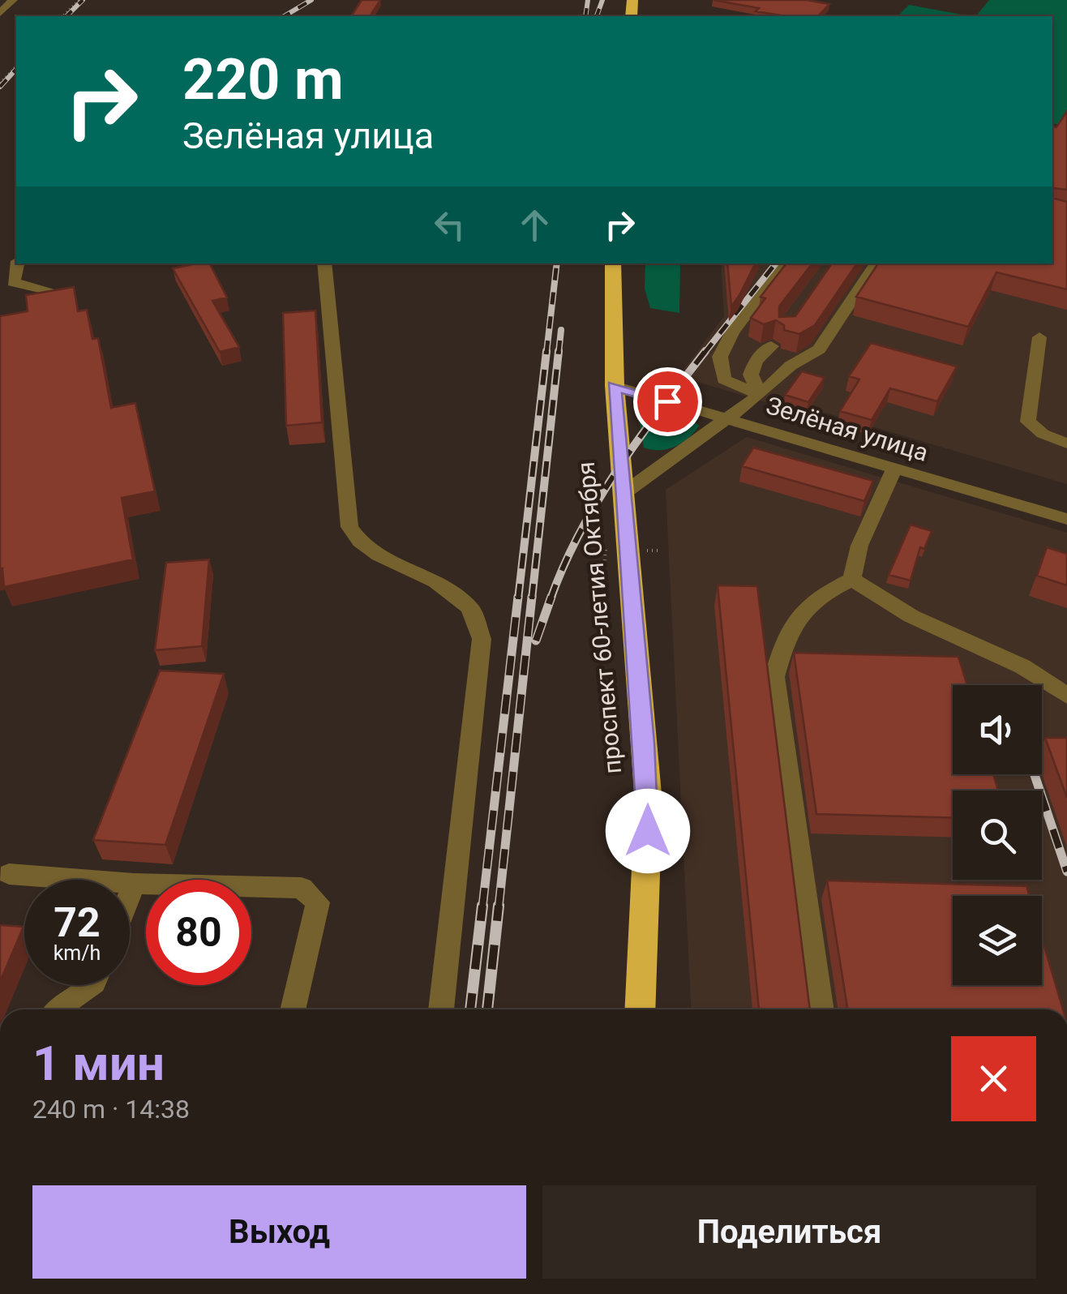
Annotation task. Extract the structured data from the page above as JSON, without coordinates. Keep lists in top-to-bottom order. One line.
{"streets":{"highway":["проспект 60-летия Октября"],"street":["Зелёная улица"]},"crossings":[["Зелёная улица","проспект 60-летия Октября"]],"page":{"turn":["220 m","Зелёная улица"],"speed":"72 km/h","limit":"80","heading":["1 мин","240 m · 14:38"],"buttons":["Выход","Поделиться"]}}
